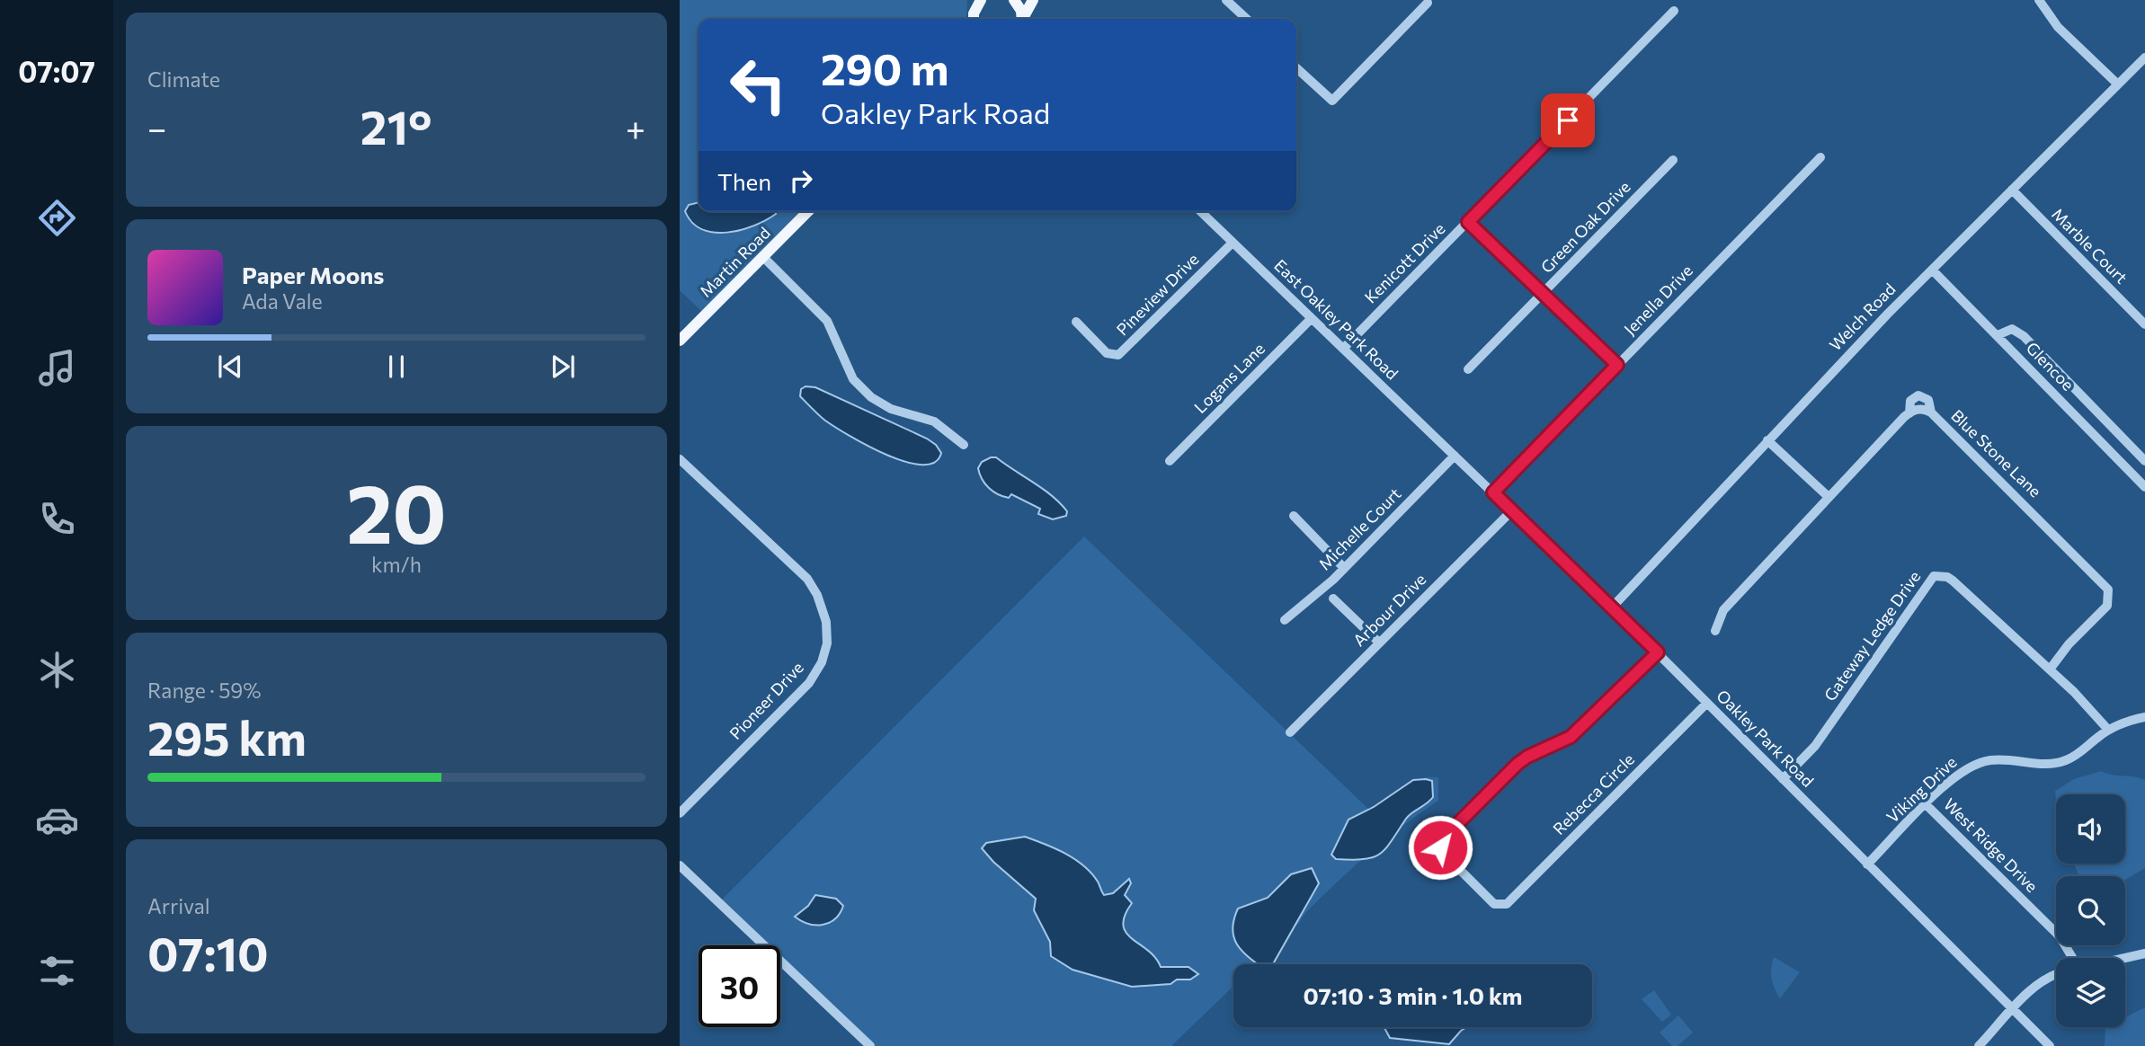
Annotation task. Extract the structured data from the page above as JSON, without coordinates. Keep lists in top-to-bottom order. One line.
{"streets":{"main road":["Martin Road"],"street":["Green Oak Drive","Marble Court","Kenicott Drive","Pineview Drive","Jenella Drive","Welch Road","East Oakley Park Road","Glencoe","Logans Lane","Blue Stone Lane","Michelle Court","Arbour Drive","Gateway Ledge Drive","Pioneer Drive","Oakley Park Road","Viking Drive","Rebecca Circle","West Ridge Drive"]},"crossings":[["Marble Court","Welch Road"],["Kenicott Drive","East Oakley Park Road"],["Pineview Drive","East Oakley Park Road"],["Jenella Drive","Oakley Park Road"],["Welch Road","Glencoe"],["Welch Road","Oakley Park Road"],["East Oakley Park Road","Logans Lane"],["East Oakley Park Road","Michelle Court"],["East Oakley Park Road","Oakley Park Road"],["Blue Stone Lane","Gateway Ledge Drive"],["Michelle Court","Oakley Park Road"],["Arbour Drive","Oakley Park Road"],["Gateway Ledge Drive","Oakley Park Road"],["Gateway Ledge Drive","Viking Drive"],["Oakley Park Road","Viking Drive"],["Oakley Park Road","Rebecca Circle"],["Viking Drive","West Ridge Drive"]],"page":{"tabs":"07:07","tile":["Climate",["20","km/h"],["Range · 59%","295 km"],["Arrival","07:10"]],"turn":["290 m","Oakley Park Road"],"heat":["−","21°","+"],"then":"Then","song":["Paper Moons","Ada Vale"],"limit":"30","trip":"07:10 · 3 min · 1.0 km"}}
